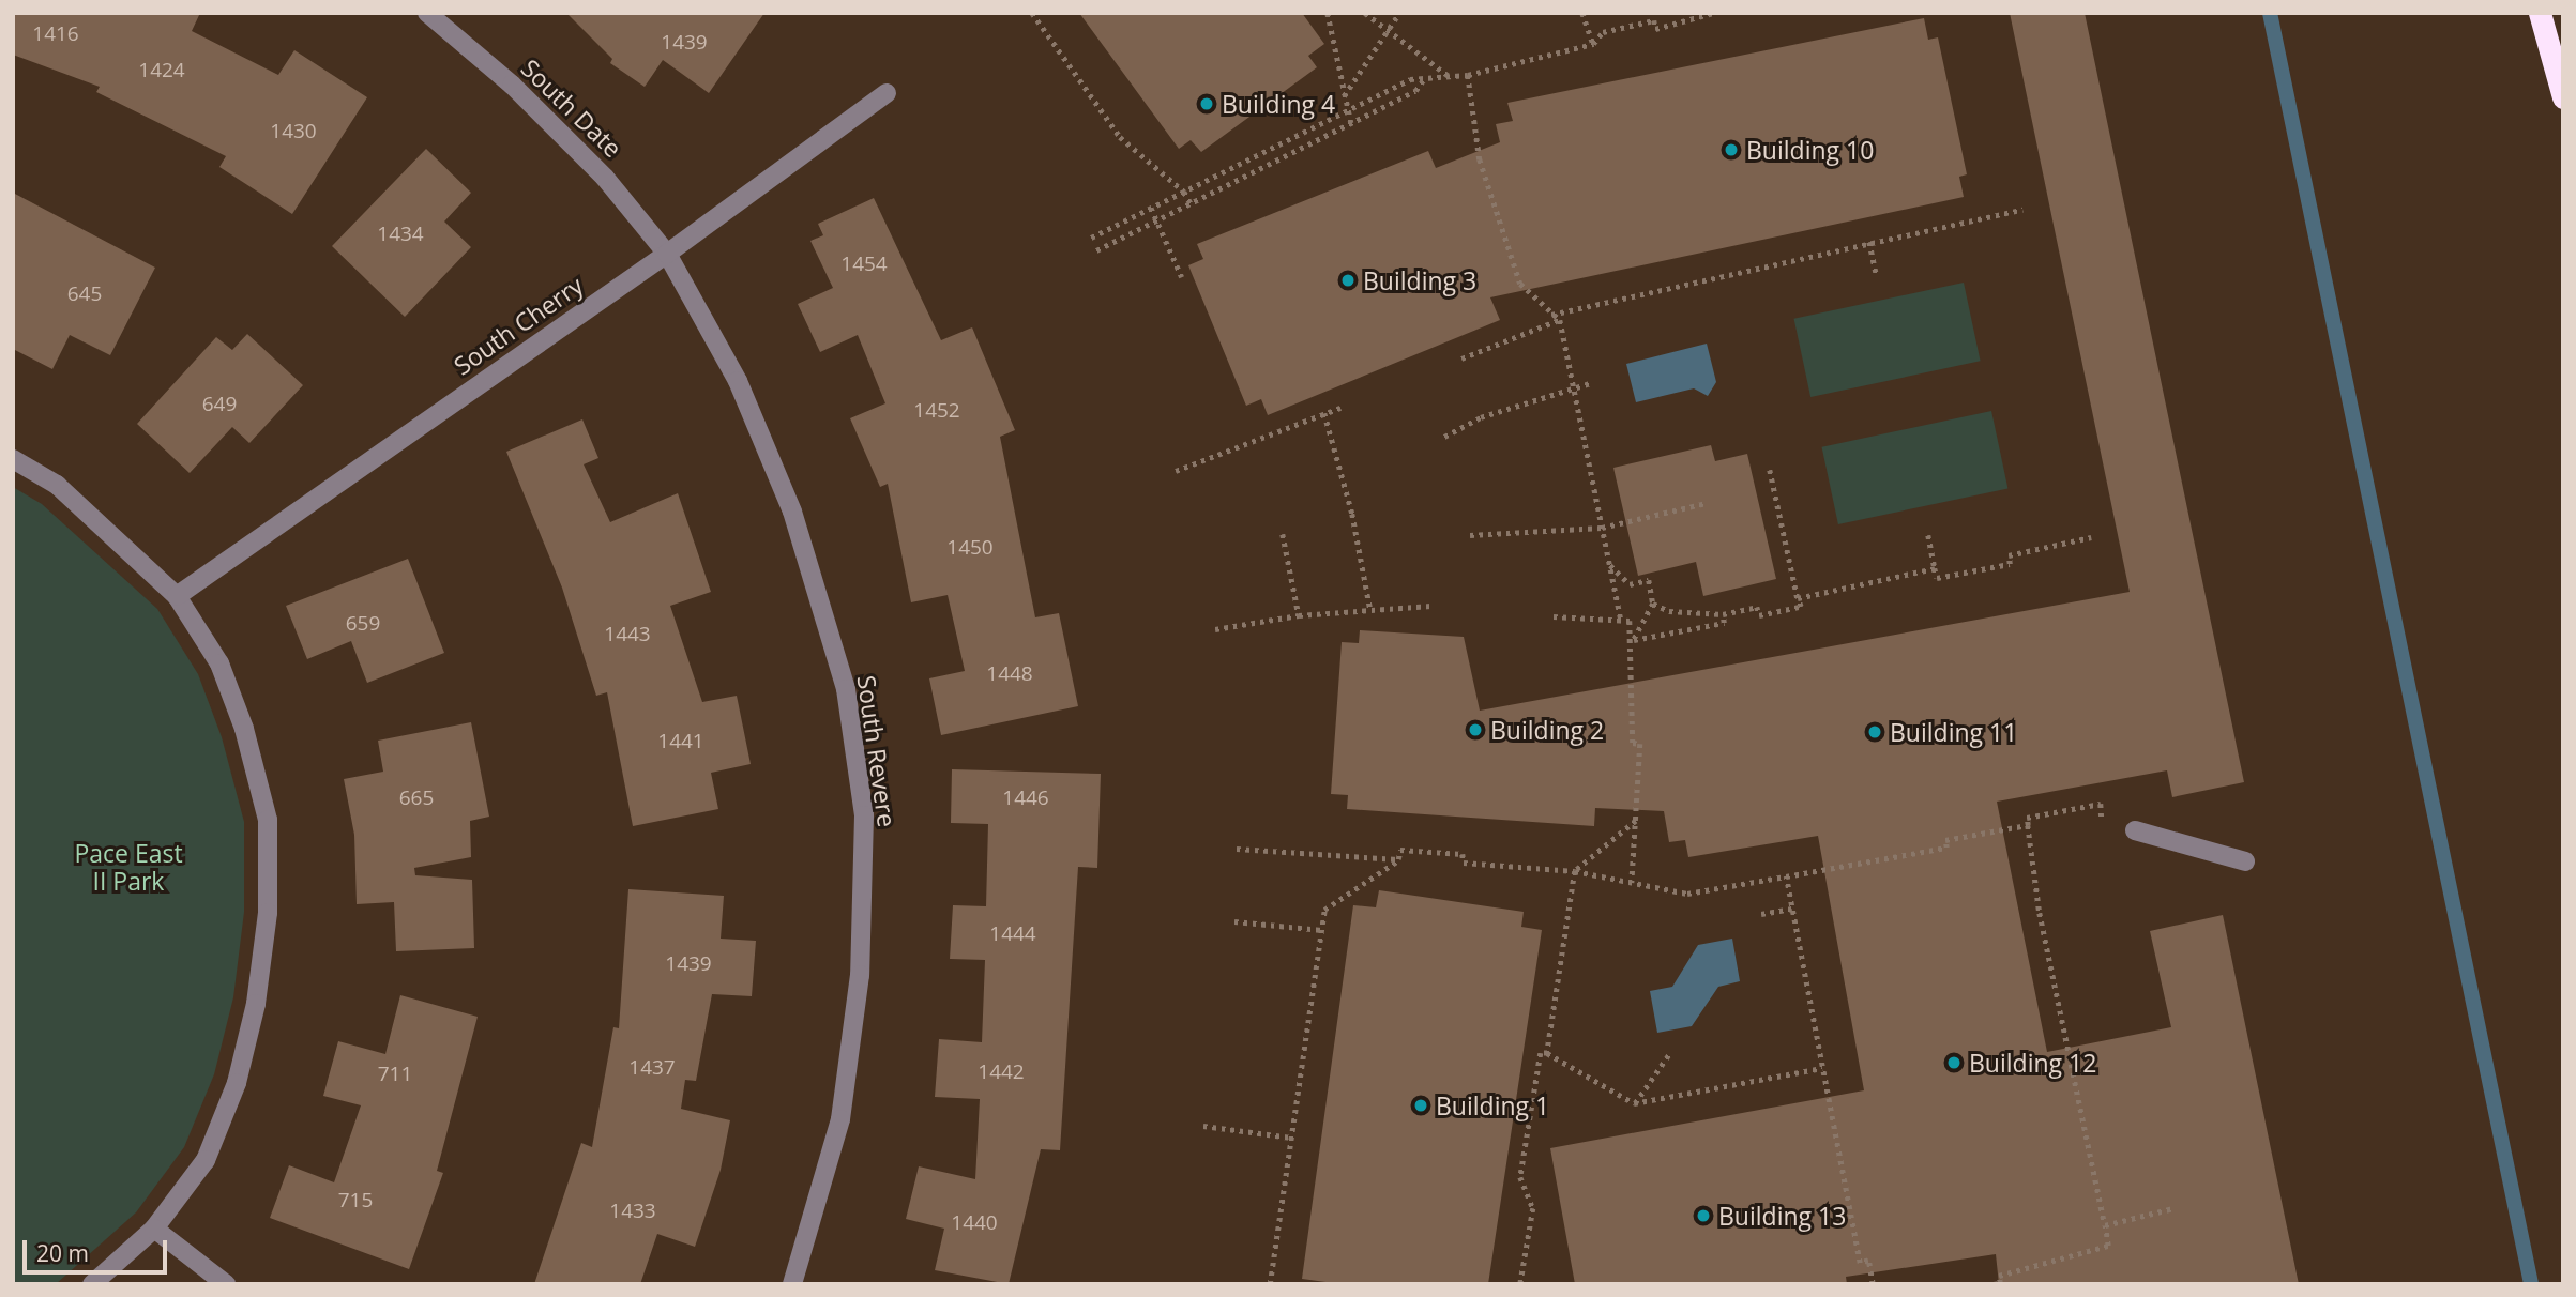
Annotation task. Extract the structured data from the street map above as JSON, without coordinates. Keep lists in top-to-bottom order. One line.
{"streets":{"street":["South Date","South Cherry","South Revere"]},"crossings":[["South Date","South Cherry"],["South Date","South Revere"],["South Cherry","South Revere"]],"parks":["Pace East II Park"],"places":["Building 4","Building 10","Building 3","Building 2","Building 11","Building 12","Building 1","Building 13"],"house_numbers":["1416","1439","1424","1430","1434","1454","645","649","1452","1450","659","1443","1448","1441","665","1446","1444","1439","1437","1442","711","715","1433","1440"],"scale_bar":"20 m"}
